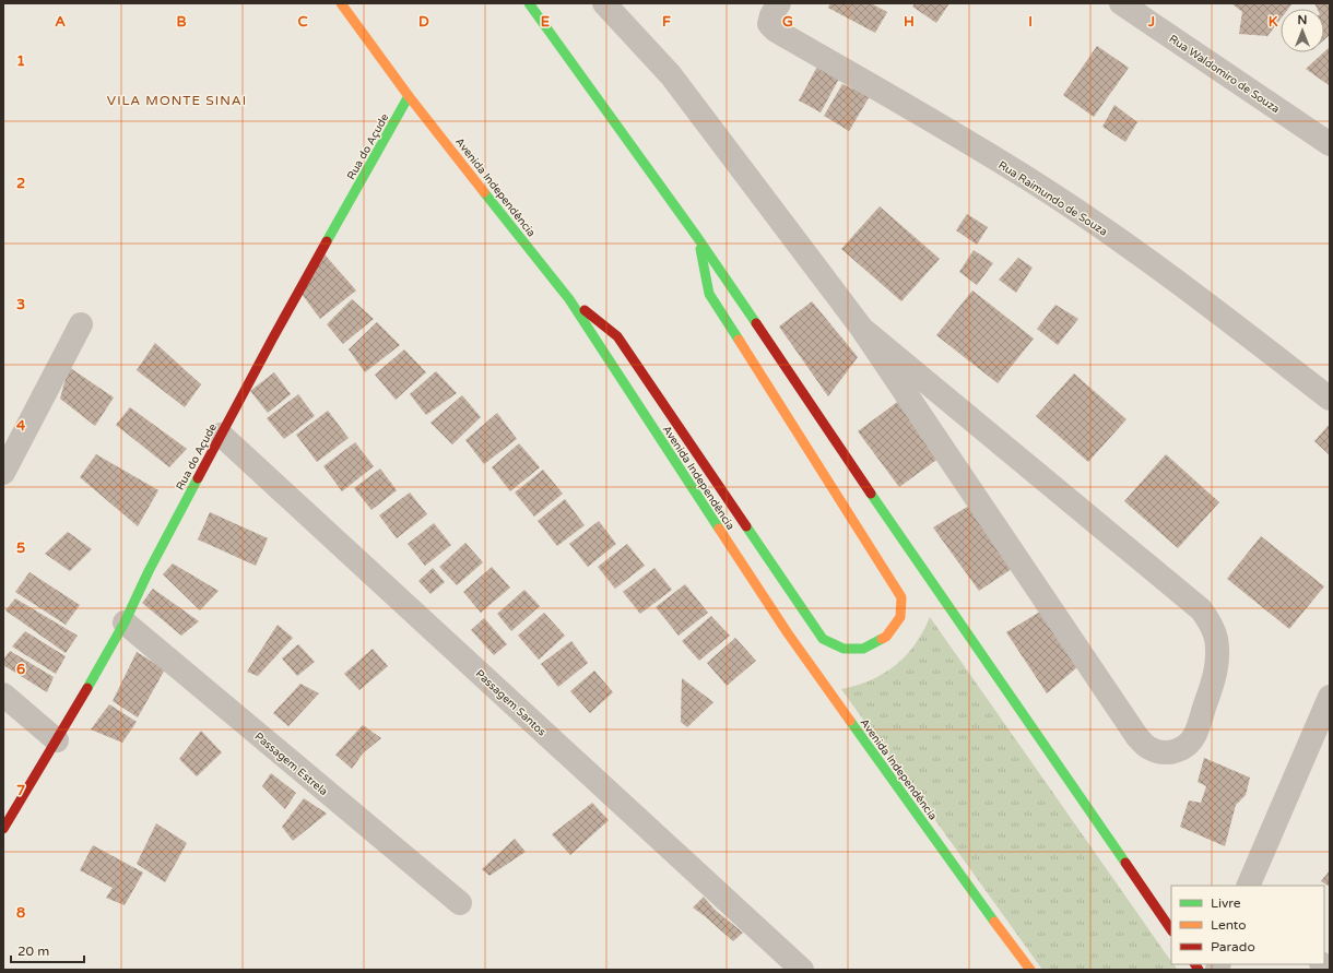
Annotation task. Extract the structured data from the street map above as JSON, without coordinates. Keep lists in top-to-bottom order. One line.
{"streets":{"main road":["Rua do Açude","Avenida Independência"],"street":["Rua Waldomiro de Souza","Rua Raimundo de Souza","Passagem Santos","Passagem Estrela"]},"crossings":[["Rua do Açude","Avenida Independência"],["Rua do Açude","Passagem Santos"],["Rua do Açude","Passagem Estrela"]],"districts":["VILA MONTE SINAI"],"legend":["Livre","Lento","Parado"],"scale_bar":"20 m","north":"top","grid":{"columns":["A","B","C","D","E","F","G","H","I","J","K"],"rows":["1","2","3","4","5","6","7","8"]}}
